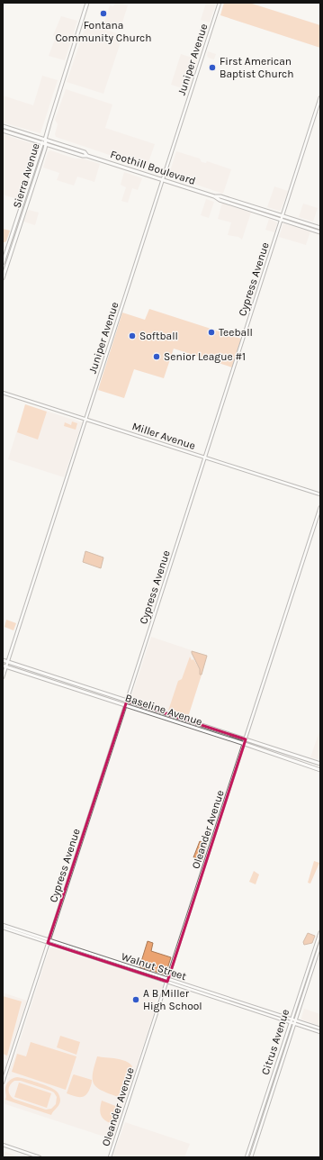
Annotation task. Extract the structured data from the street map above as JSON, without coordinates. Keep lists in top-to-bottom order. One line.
{"streets":{"main road":["Foothill Boulevard","Sierra Avenue","Baseline Avenue"],"street":["Juniper Avenue","Cypress Avenue","Miller Avenue","Oleander Avenue","Walnut Street","Citrus Avenue"]},"crossings":[["Juniper Avenue","Foothill Boulevard"],["Juniper Avenue","Miller Avenue"],["Juniper Avenue","Baseline Avenue"],["Foothill Boulevard","Sierra Avenue"],["Foothill Boulevard","Cypress Avenue"],["Cypress Avenue","Miller Avenue"],["Cypress Avenue","Baseline Avenue"],["Cypress Avenue","Walnut Street"],["Baseline Avenue","Oleander Avenue"],["Oleander Avenue","Walnut Street"],["Walnut Street","Citrus Avenue"]],"places":["Fontana Community Church","First American Baptist Church","Teeball","Softball","Senior League #1","A B Miller High School"]}
